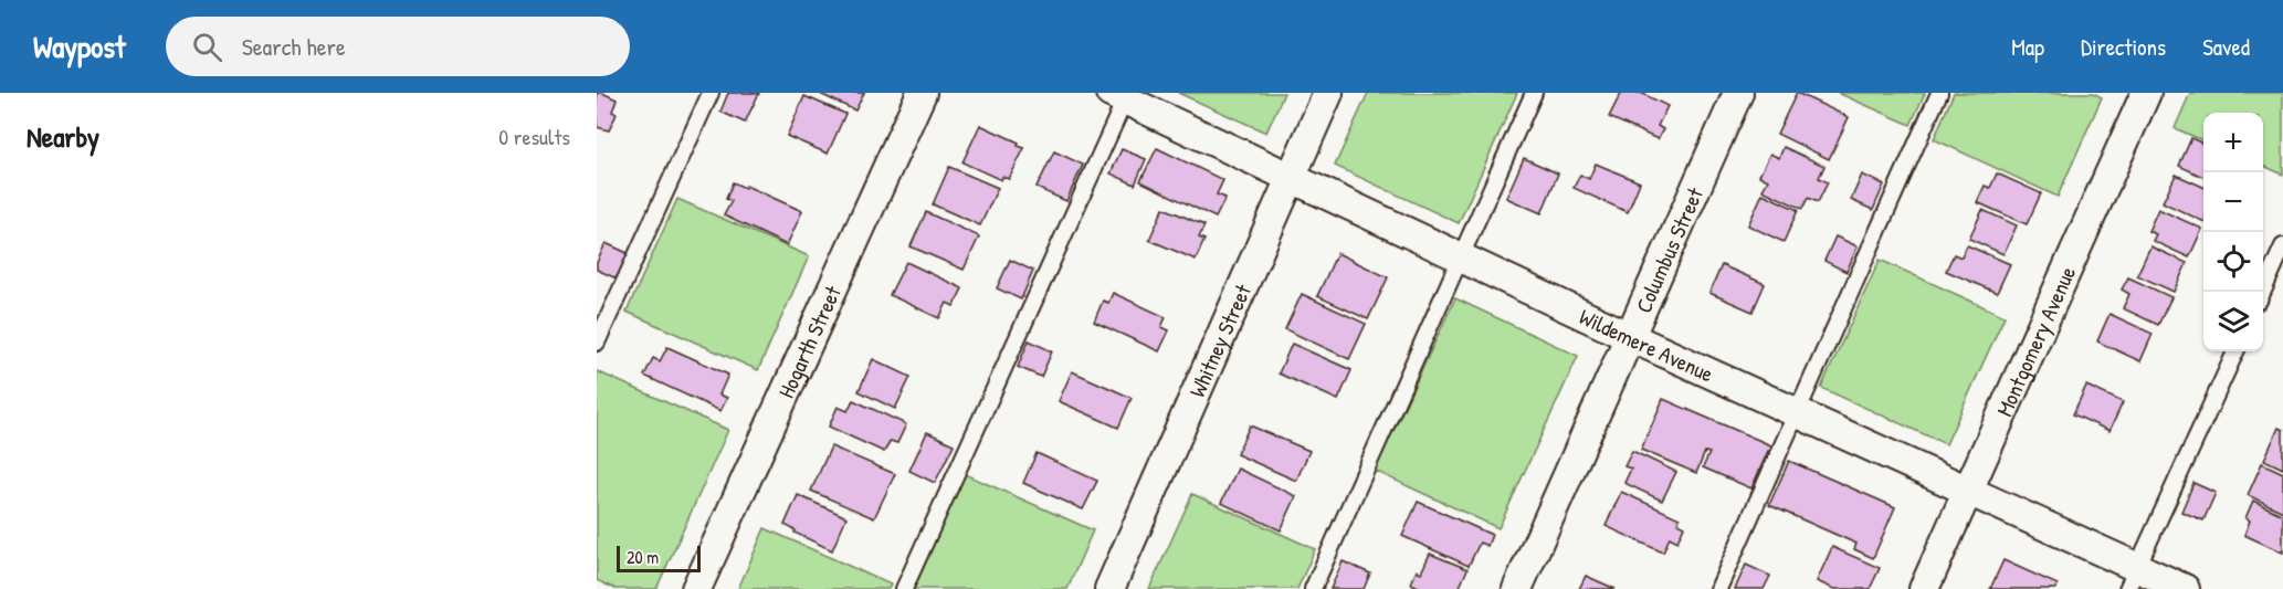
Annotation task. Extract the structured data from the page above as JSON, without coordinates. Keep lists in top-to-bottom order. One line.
{"streets":{"street":["Columbus Street","Hogarth Street","Whitney Street","Montgomery Avenue","Wildemere Avenue"]},"crossings":[["Columbus Street","Wildemere Avenue"],["Whitney Street","Wildemere Avenue"],["Montgomery Avenue","Wildemere Avenue"]],"scale_bar":"20 m","page":{"header":"Waypost","search":"Search here","nav":["Map","Directions","Saved"],"heading":["Nearby","0 results"],"map_buttons":["+","−"],"scale":"20 m"}}
